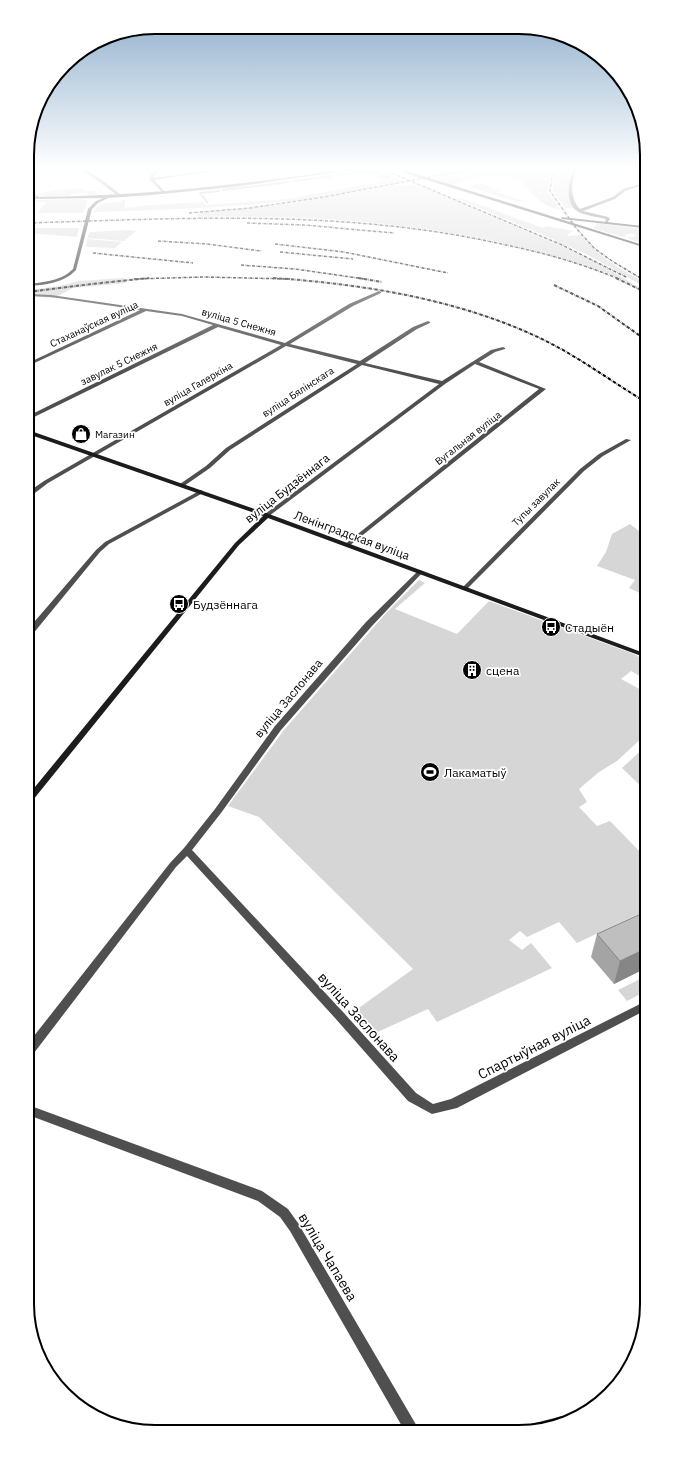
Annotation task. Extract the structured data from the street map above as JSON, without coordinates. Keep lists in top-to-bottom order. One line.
{"streets":{"street":["вуліца 5 Снежня","Стаханаўская вуліца","завулак 5 Снежня","вуліца Галеркіна","вуліца Бялінскага","Вугальная вуліца","вуліца Будзённага","Тупы завулак","Ленінградская вуліца","вуліца Заслонава","Спартыўная вуліца","вуліца Чапаева"]},"crossings":[["вуліца 5 Снежня","Стаханаўская вуліца"],["вуліца 5 Снежня","завулак 5 Снежня"],["вуліца 5 Снежня","вуліца Галеркіна"],["вуліца 5 Снежня","вуліца Бялінскага"],["вуліца 5 Снежня","вуліца Будзённага"],["вуліца Галеркіна","Ленінградская вуліца"],["вуліца Бялінскага","Ленінградская вуліца"],["Вугальная вуліца","вуліца Будзённага"],["Вугальная вуліца","Ленінградская вуліца"],["вуліца Будзённага","Ленінградская вуліца"],["Тупы завулак","Ленінградская вуліца"],["Ленінградская вуліца","вуліца Заслонава"],["вуліца Заслонава","Спартыўная вуліца"]],"places":{"shop":["Магазин"],"bus stop":["Будзённага","Стадыён"],"building":["сцена"],"sports":["Лакаматыў"]}}
